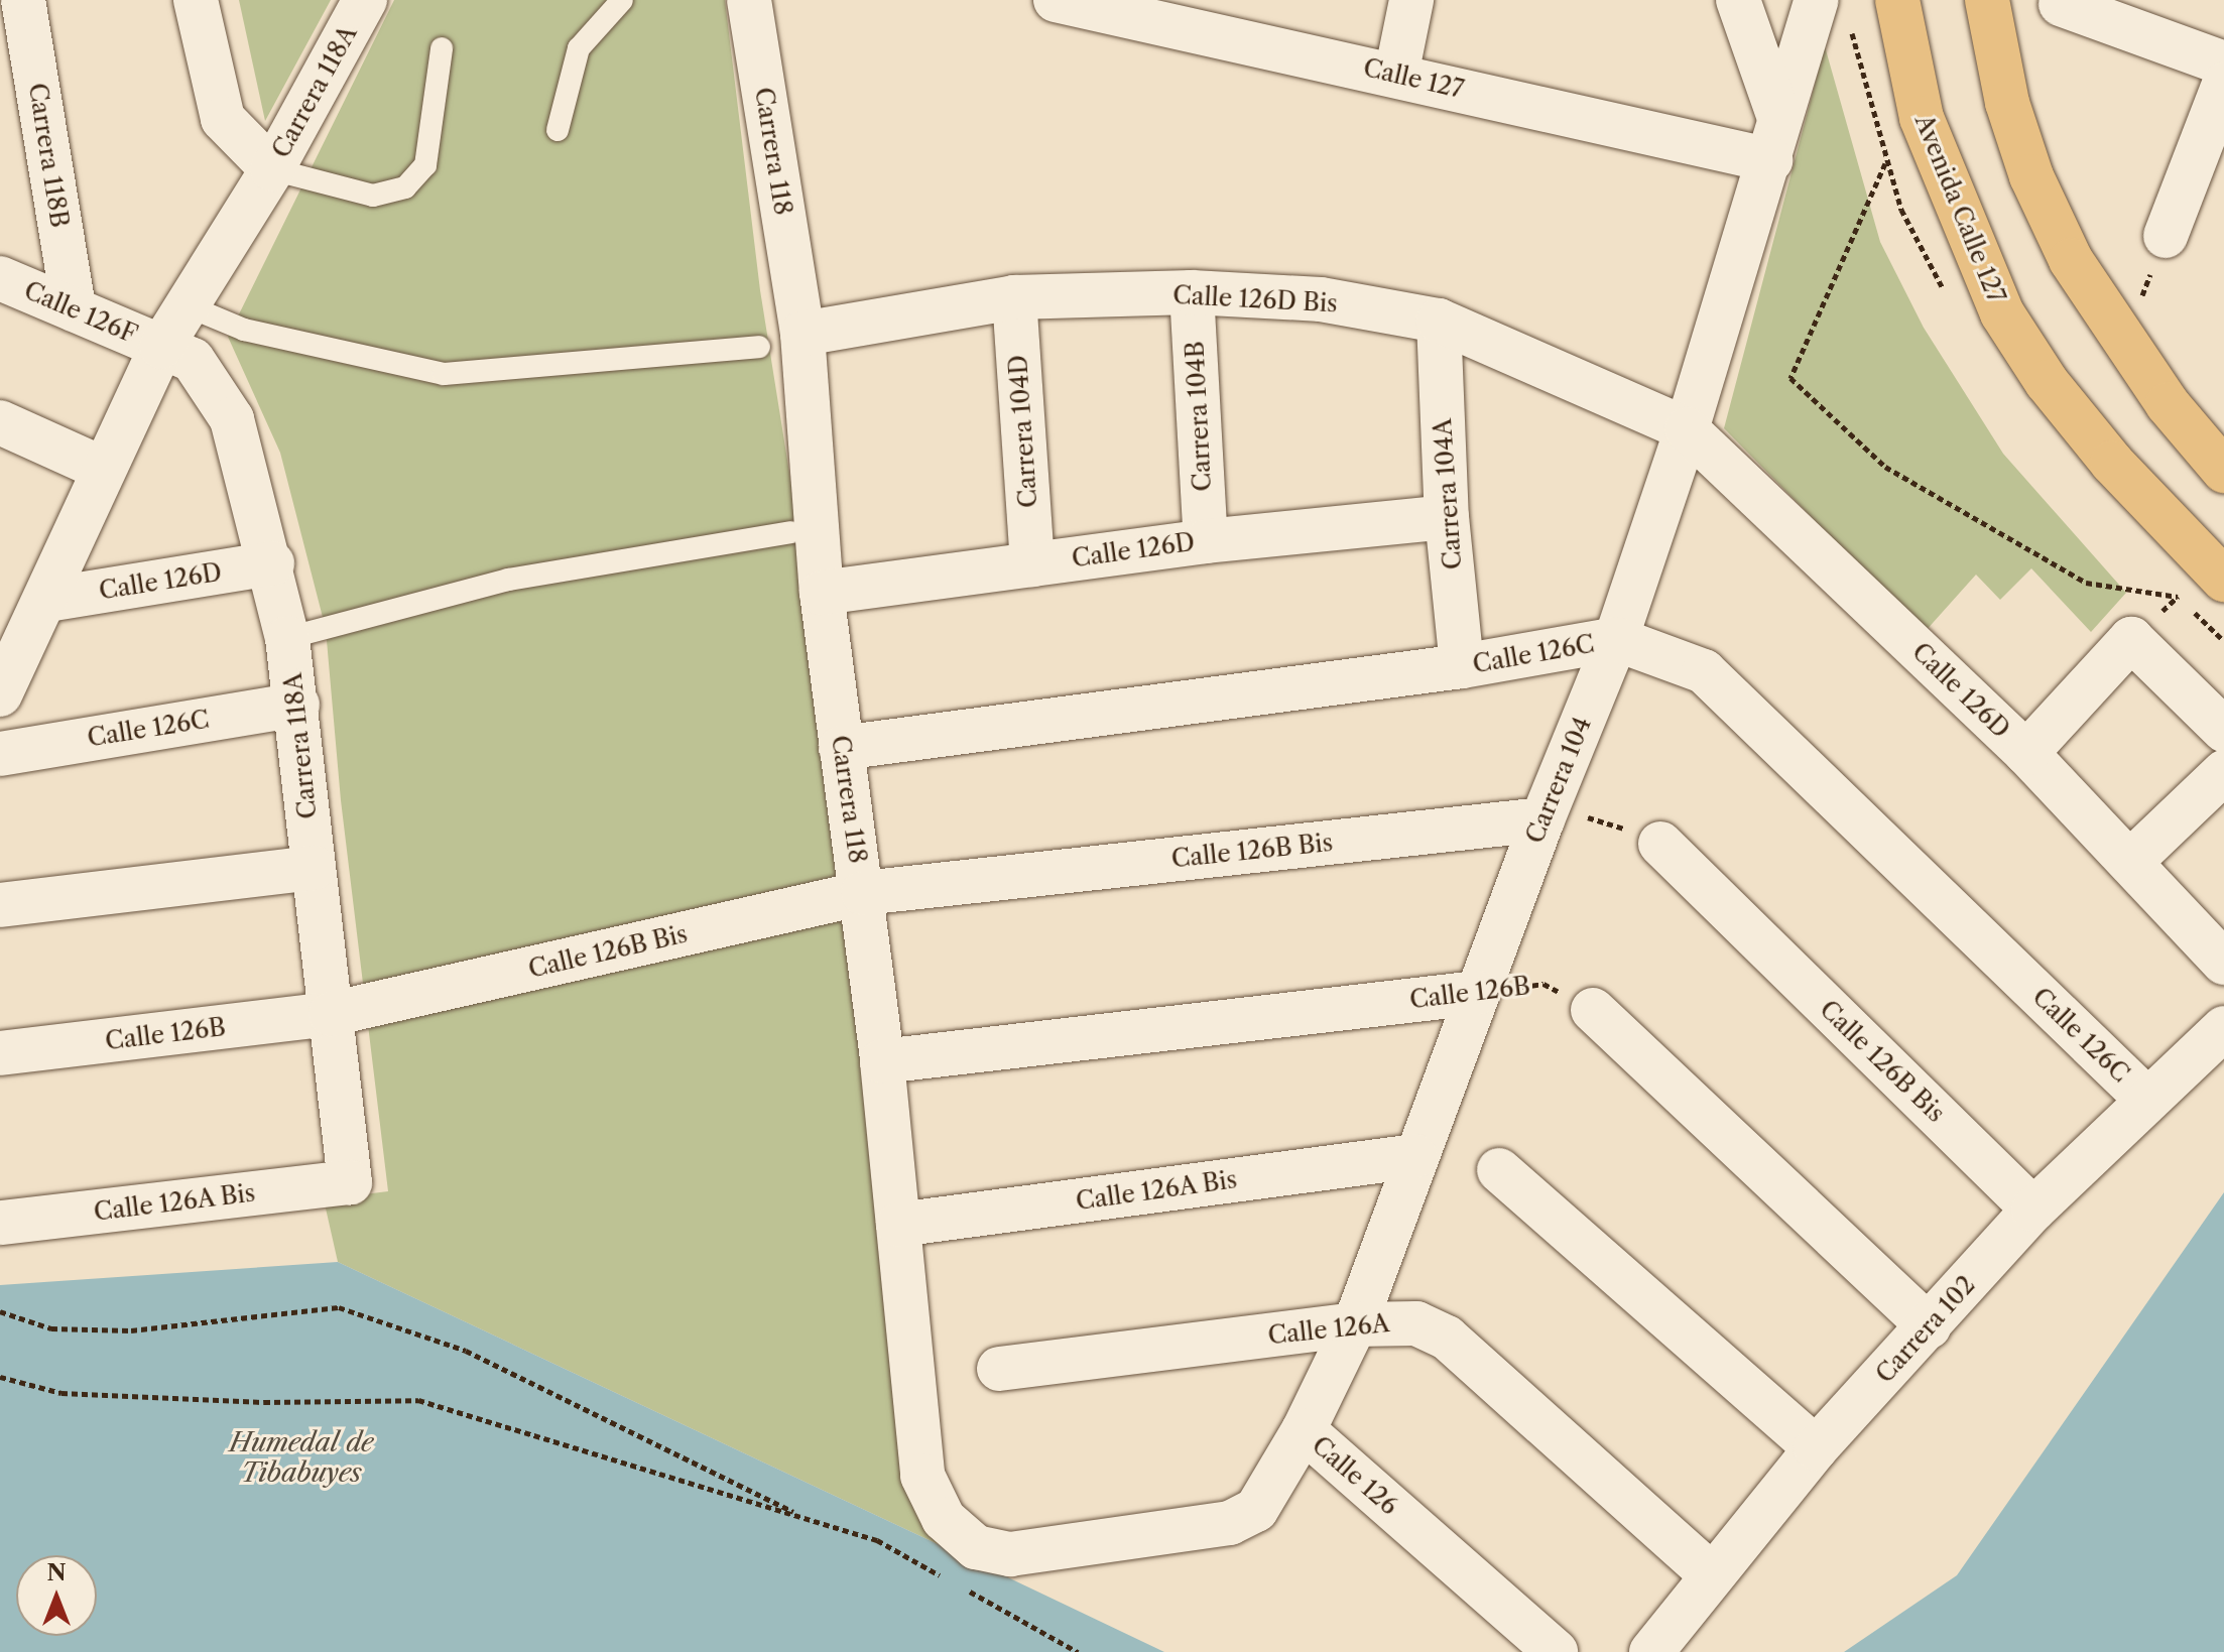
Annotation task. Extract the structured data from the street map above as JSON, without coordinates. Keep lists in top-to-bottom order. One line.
{"streets":{"main road":["Avenida Calle 127"],"street":["Calle 127","Carrera 118A","Carrera 118","Carrera 118B","Calle 126D Bis","Calle 126F","Carrera 104B","Carrera 104D","Carrera 104A","Calle 126D","Calle 126C","Carrera 104","Calle 126B Bis","Calle 126B","Calle 126A Bis","Calle 126A","Carrera 102","Calle 126"]},"crossings":[["Calle 127","Carrera 104"],["Carrera 118A","Calle 126F"],["Carrera 118A","Calle 126D"],["Carrera 118A","Calle 126C"],["Carrera 118A","Calle 126B Bis"],["Carrera 118A","Calle 126B"],["Carrera 118A","Calle 126A Bis"],["Carrera 118","Calle 126D Bis"],["Carrera 118","Calle 126D"],["Carrera 118","Calle 126C"],["Carrera 118","Calle 126B Bis"],["Carrera 118","Calle 126B"],["Carrera 118","Calle 126A Bis"],["Carrera 118","Calle 126"],["Carrera 118B","Calle 126F"],["Calle 126D Bis","Carrera 104B"],["Calle 126D Bis","Carrera 104D"],["Calle 126D Bis","Carrera 104A"],["Calle 126D Bis","Calle 126D"],["Calle 126D Bis","Carrera 104"],["Carrera 104B","Calle 126D"],["Carrera 104D","Calle 126D"],["Carrera 104A","Calle 126D"],["Carrera 104A","Calle 126C"],["Calle 126D","Carrera 104"],["Calle 126C","Carrera 104"],["Calle 126C","Carrera 102"],["Carrera 104","Calle 126B Bis"],["Carrera 104","Calle 126B"],["Carrera 104","Calle 126A Bis"],["Carrera 104","Calle 126A"],["Carrera 104","Calle 126"],["Calle 126B Bis","Calle 126B"],["Calle 126B Bis","Carrera 102"],["Calle 126A","Carrera 102"]],"water":["Humedal de Tibabuyes"],"north":"top"}
